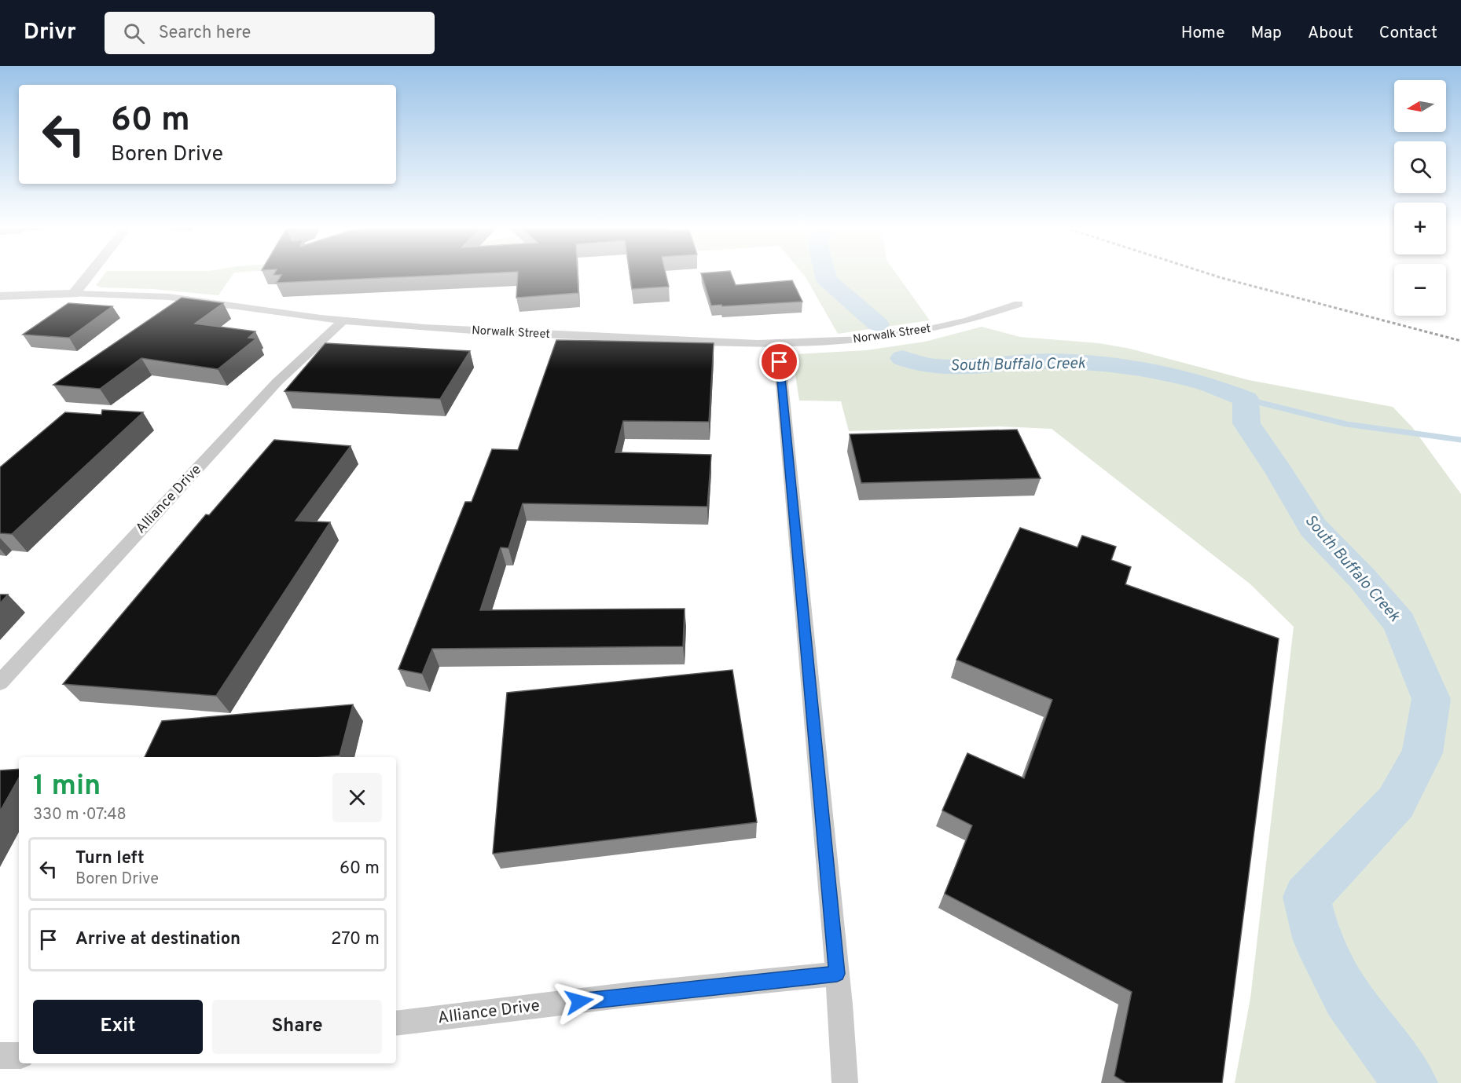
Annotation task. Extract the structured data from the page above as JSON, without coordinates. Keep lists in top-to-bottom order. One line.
{"streets":{"street":["Norwalk Street","Alliance Drive"]},"crossings":[["Norwalk Street","Alliance Drive"]],"water":["South Buffalo Creek"],"north":"left","page":{"header":"Drivr","search":"Search here","nav":["Home","Map","About","Contact"],"map_buttons":["+","−"],"turn":["60 m","Boren Drive"],"heading":["1 min","330 m · 07:48"],"list":[{"name":"Turn left","note":"Boren Drive","value":"60 m"},{"name":"Arrive at destination","value":"270 m"}],"buttons":["Exit","Share"]}}
